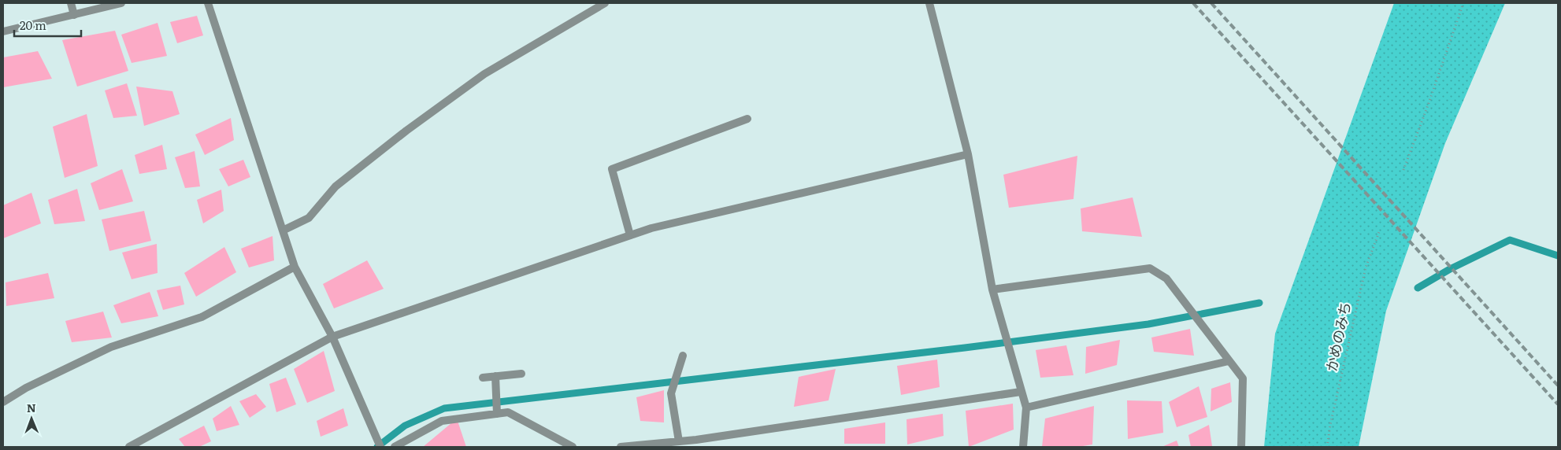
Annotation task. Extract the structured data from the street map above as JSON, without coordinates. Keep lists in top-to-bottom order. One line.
{"streets":{"path":["かめのみち"]},"scale_bar":"20 m","north":"top"}
